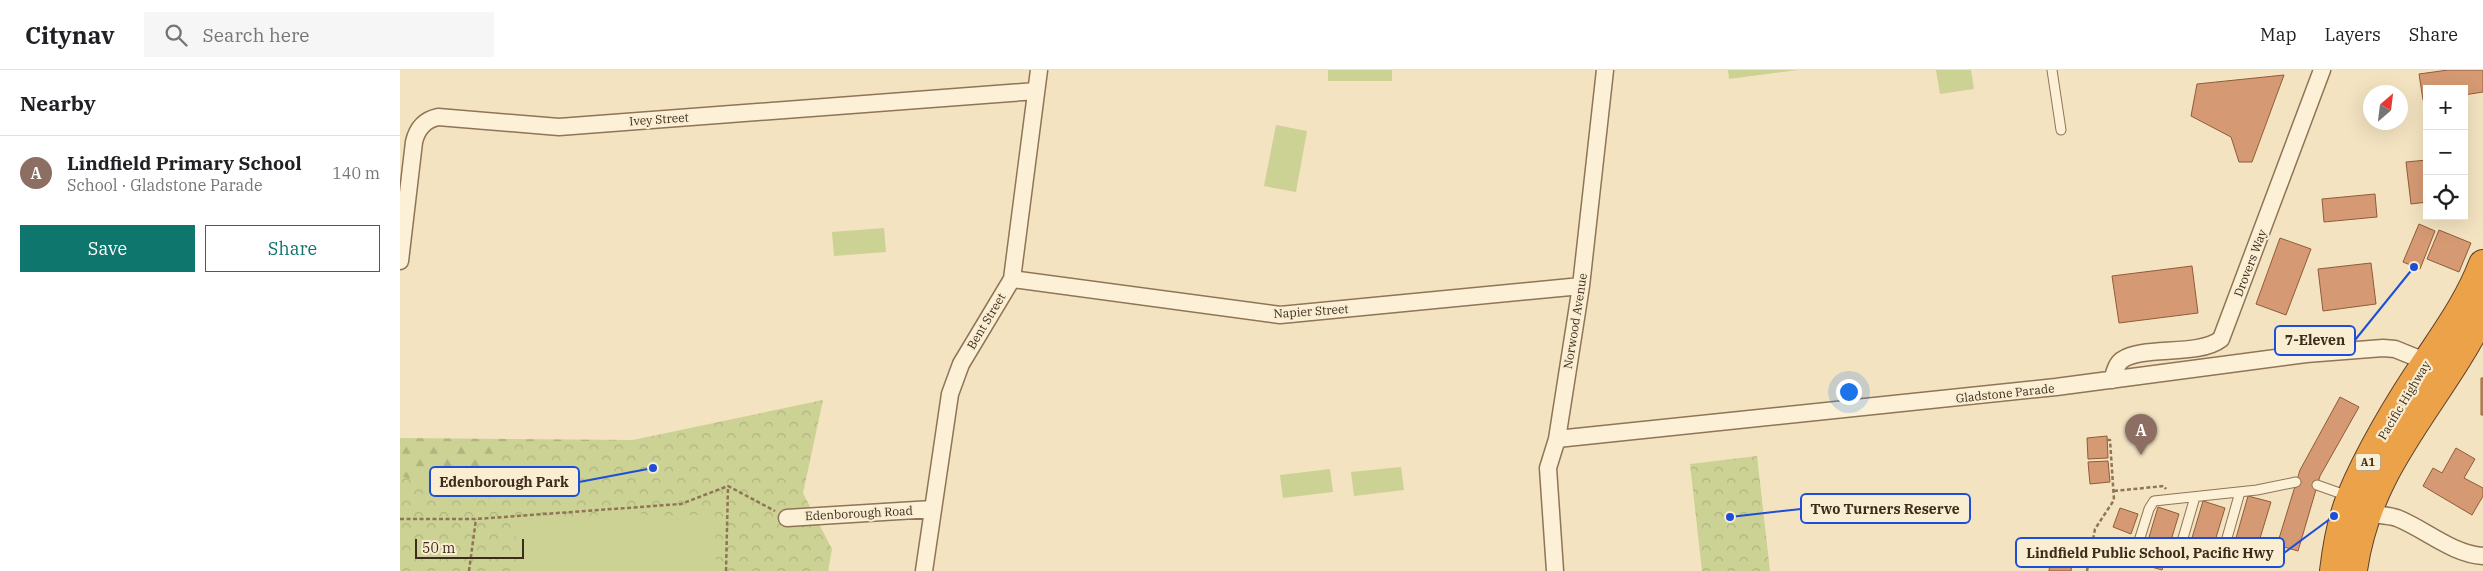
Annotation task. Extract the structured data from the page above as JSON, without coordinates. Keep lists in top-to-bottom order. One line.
{"streets":{"highway":["Pacific Highway","A1"],"street":["Ivey Street","Drovers Way","Napier Street","Bent Street","Norwood Avenue","Gladstone Parade","Edenborough Road"]},"crossings":[["Ivey Street","Bent Street"],["Drovers Way","Gladstone Parade"],["Napier Street","Bent Street"],["Napier Street","Norwood Avenue"],["Bent Street","Edenborough Road"],["Norwood Avenue","Gladstone Parade"],["Gladstone Parade","Pacific Highway"]],"places":["7-Eleven","Edenborough Park","Lindfield Public School, Pacific Hwy","Two Turners Reserve"],"scale_bar":"50 m","north":"top right","page":{"header":"Citynav","search":"Search here","nav":["Map","Layers","Share"],"heading":"Nearby","map_buttons":["+","−"],"list":[{"mark":"A","name":"Lindfield Primary School","note":"School · Gladstone Parade","value":"140 m"}],"buttons":["Save","Share"],"pins":"A","scale":"50 m"}}
